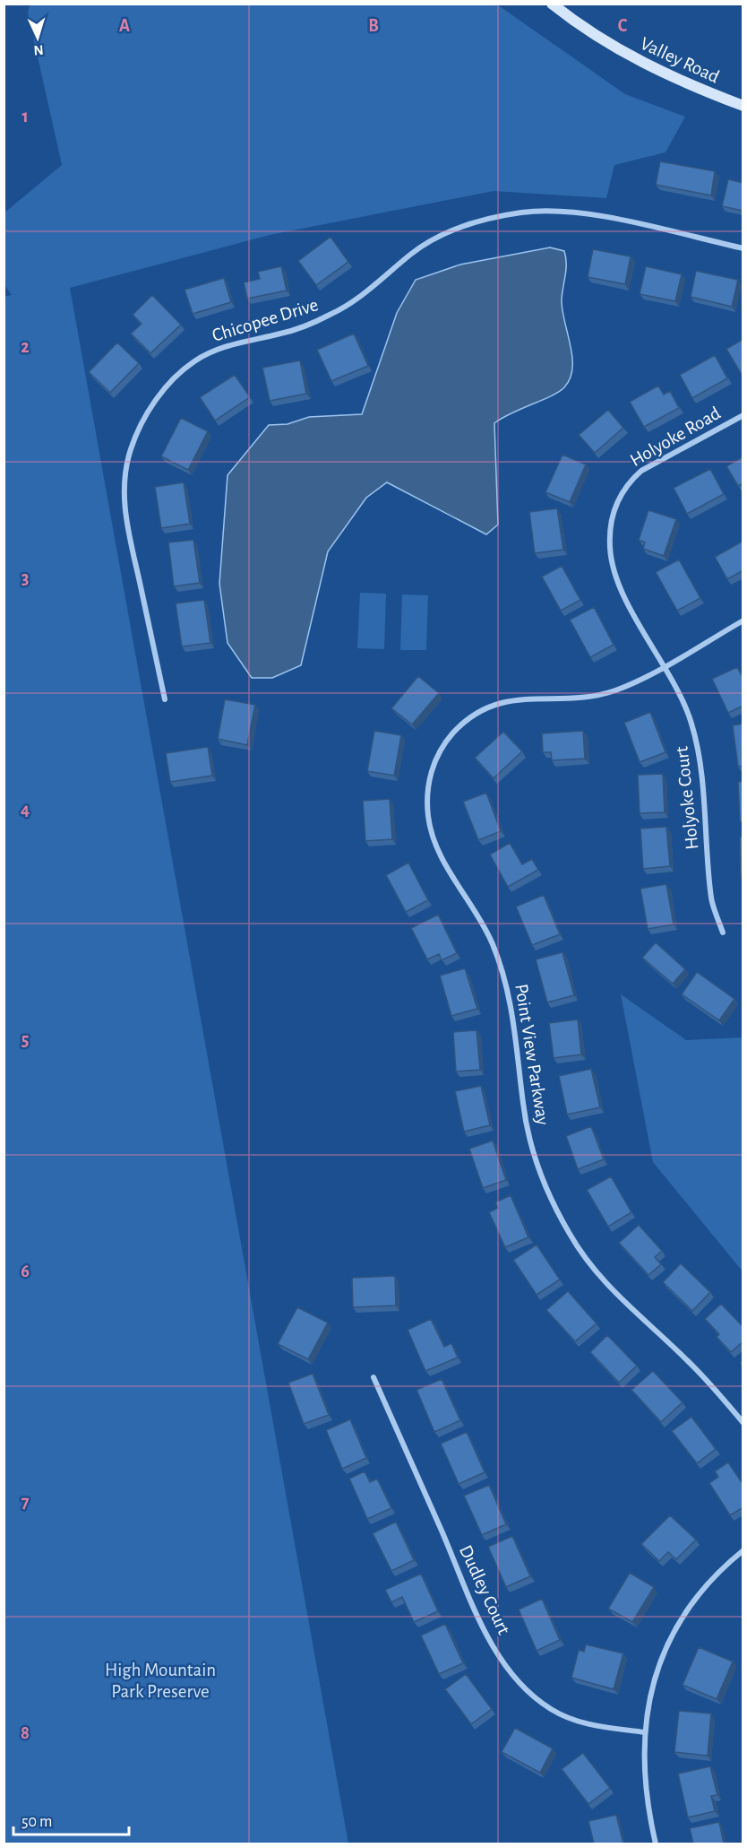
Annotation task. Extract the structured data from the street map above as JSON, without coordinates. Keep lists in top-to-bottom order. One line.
{"streets":{"main road":["Valley Road"],"street":["Chicopee Drive","Holyoke Road","Holyoke Court","Point View Parkway","Dudley Court"]},"crossings":[["Holyoke Road","Holyoke Court"],["Holyoke Road","Point View Parkway"],["Holyoke Court","Point View Parkway"]],"parks":["High Mountain Park Preserve"],"scale_bar":"50 m","north":"bottom","grid":{"columns":["A","B","C"],"rows":["1","2","3","4","5","6","7","8"]}}
